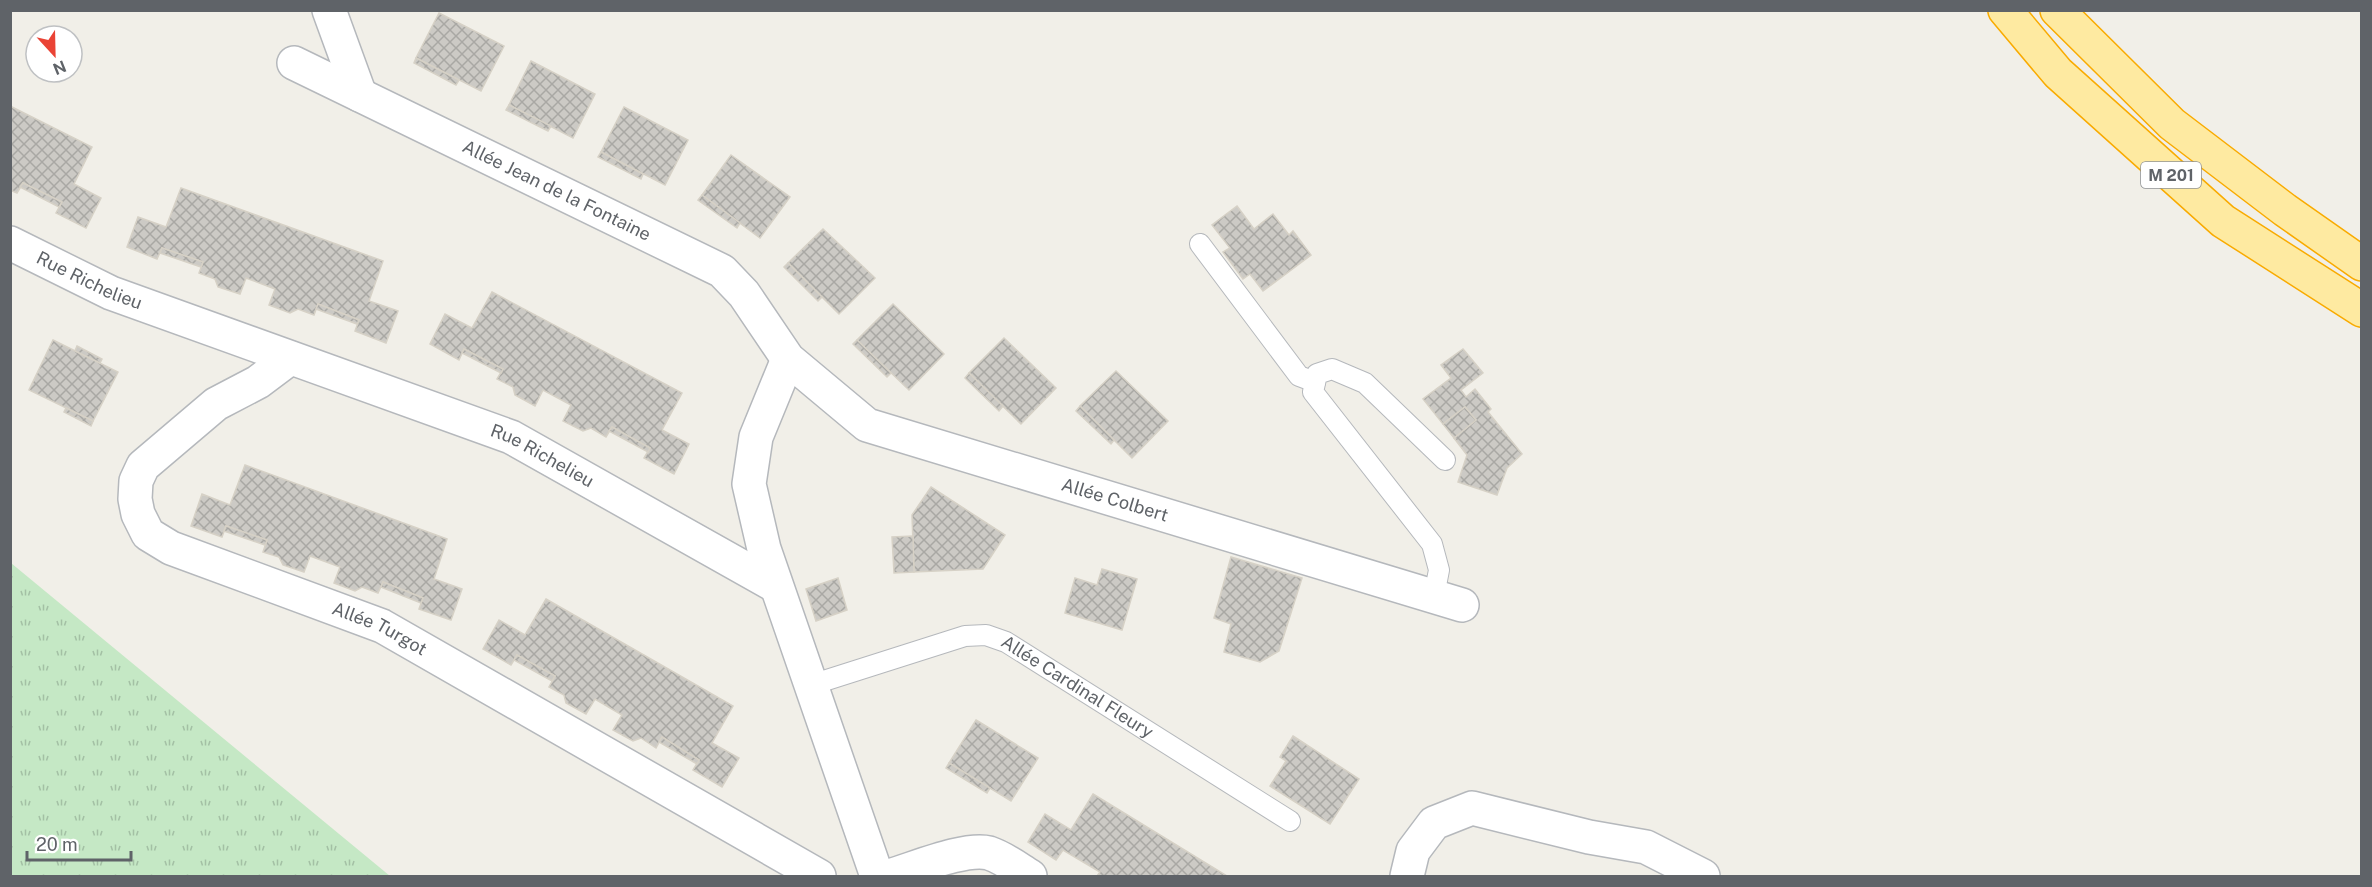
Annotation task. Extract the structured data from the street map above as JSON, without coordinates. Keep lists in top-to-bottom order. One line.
{"streets":{"highway":["M 201"],"street":["Allée Jean de la Fontaine","Rue Richelieu","Allée Colbert","Allée Turgot"],"lane":["Allée Cardinal Fleury"]},"crossings":[["Allée Jean de la Fontaine","Allée Colbert"],["Rue Richelieu","Allée Turgot"]],"scale_bar":"20 m","north":"bottom"}
